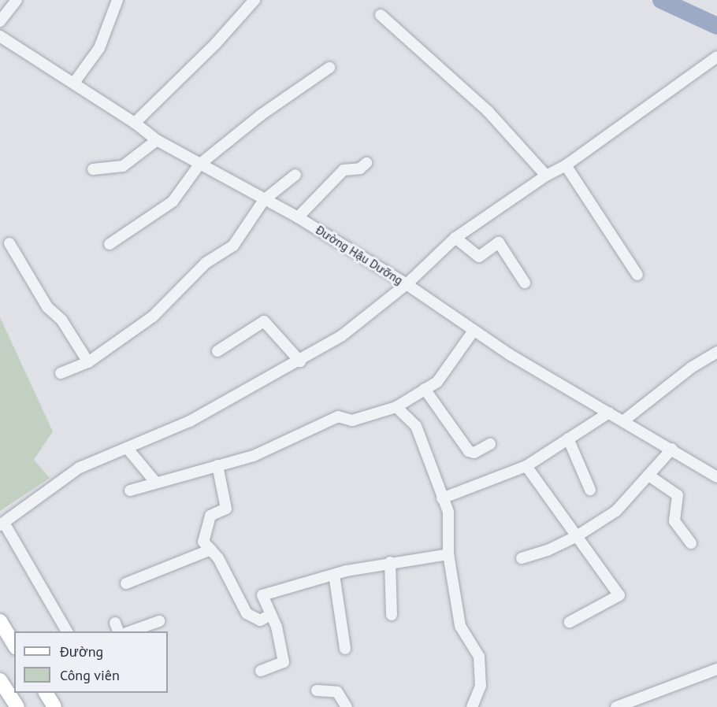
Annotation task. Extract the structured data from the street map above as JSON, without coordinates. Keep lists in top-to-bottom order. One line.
{"streets":{"street":["Đường Hậu Dưỡng"]},"legend":["Đường","Công viên"]}
